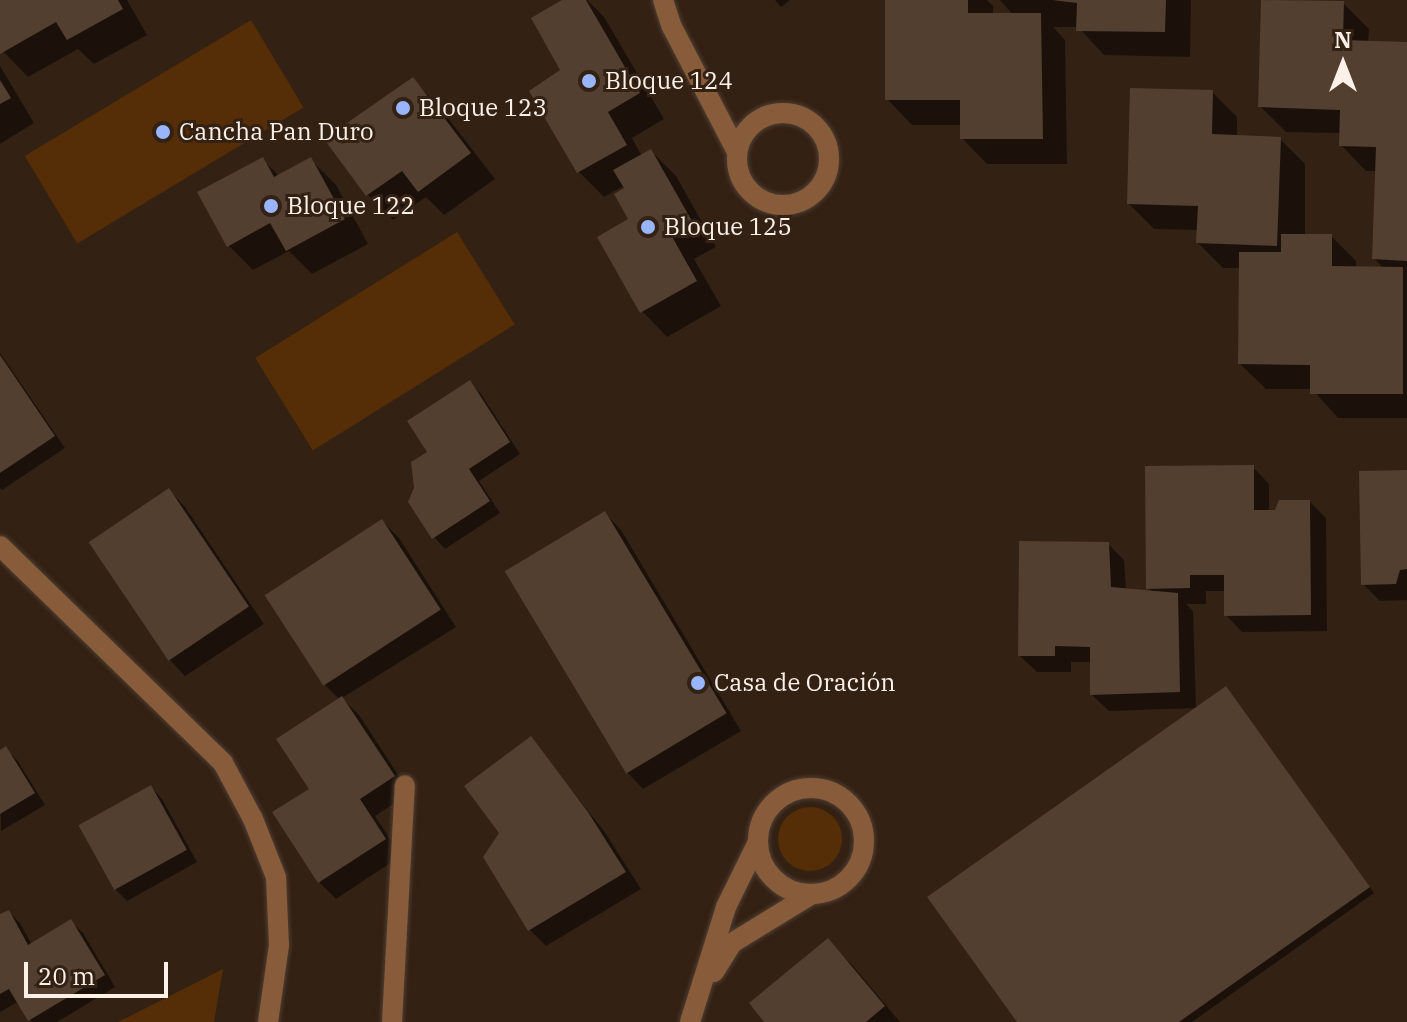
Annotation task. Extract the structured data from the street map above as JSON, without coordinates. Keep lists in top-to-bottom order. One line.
{"places":["Bloque 124","Bloque 123","Cancha Pan Duro","Bloque 122","Bloque 125","Casa de Oración"],"scale_bar":"20 m","north":"top"}
